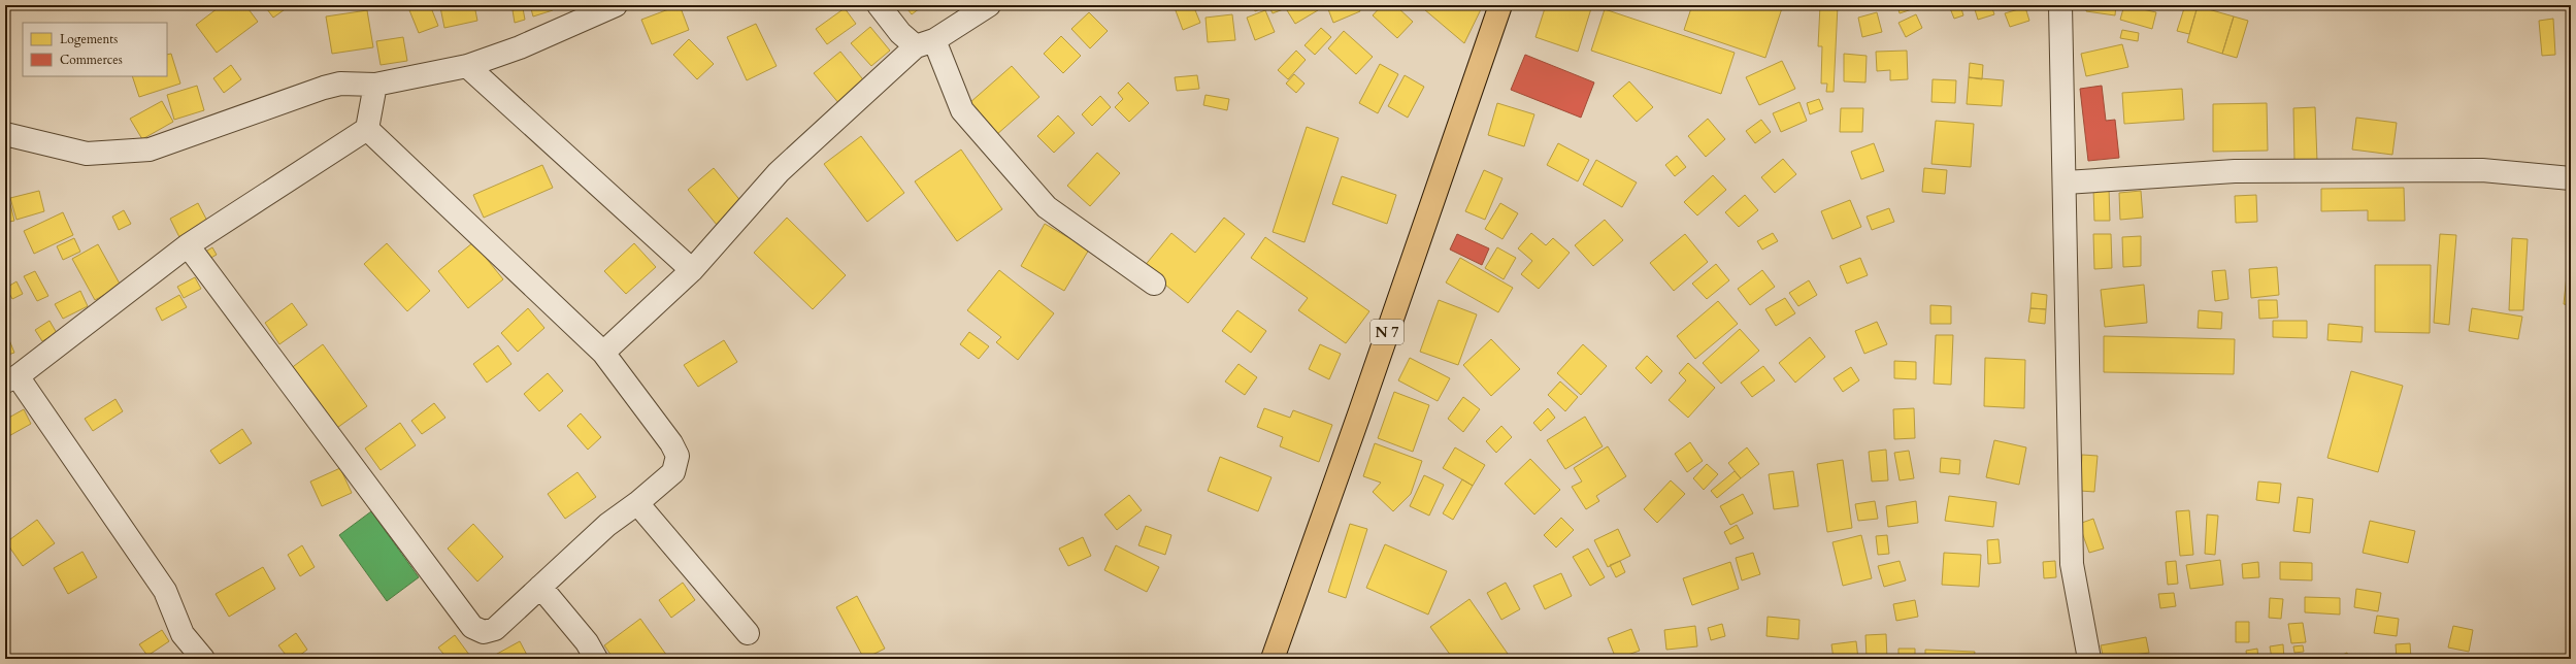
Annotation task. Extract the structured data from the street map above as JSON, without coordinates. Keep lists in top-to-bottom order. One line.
{"streets":{"main road":["N 7"]},"legend":["Logements","Commerces"]}
